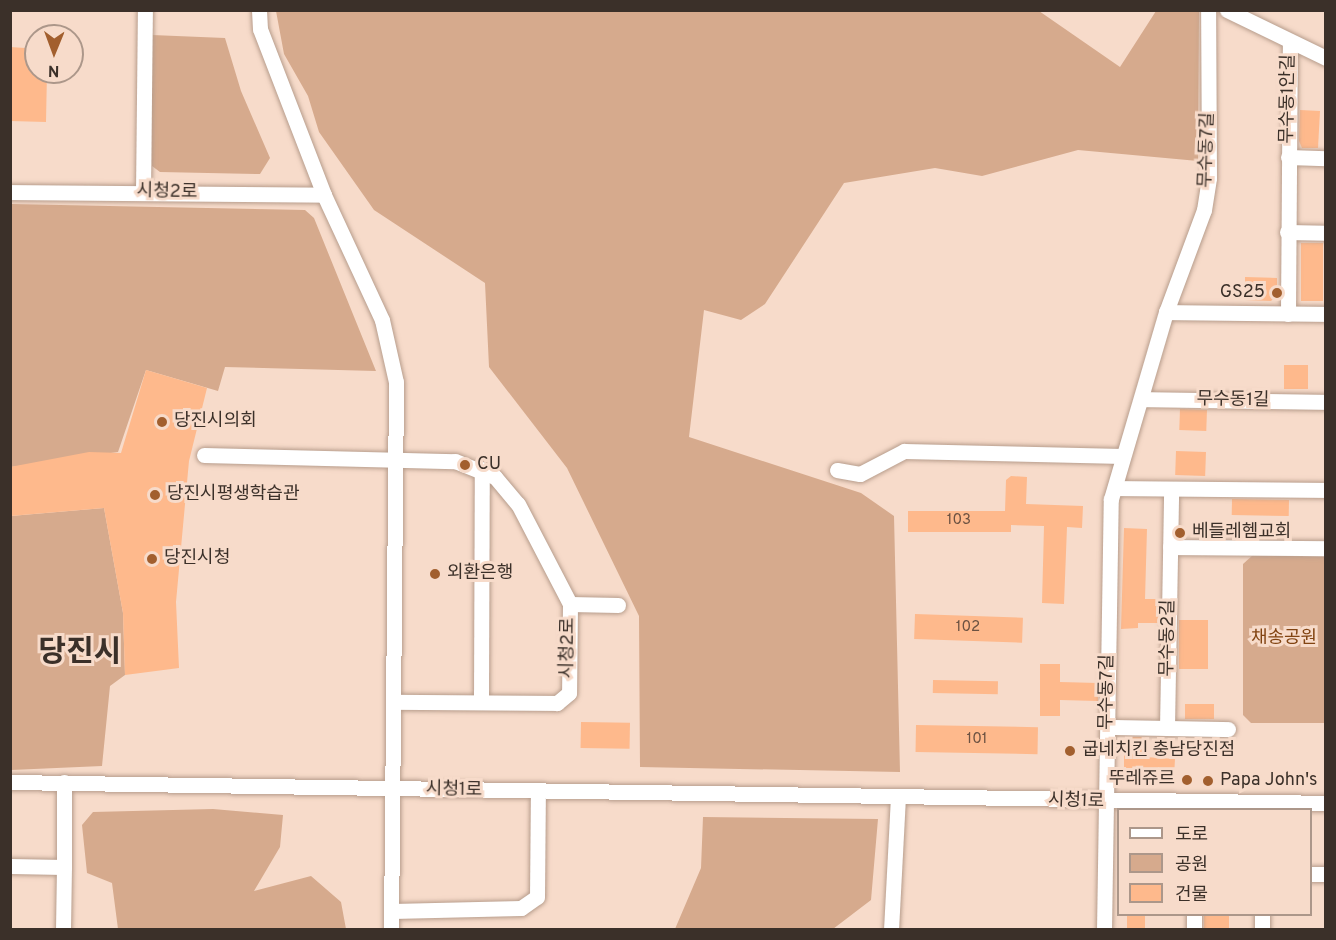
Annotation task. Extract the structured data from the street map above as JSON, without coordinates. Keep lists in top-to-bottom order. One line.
{"streets":{"street":["무수동1안길","무수동7길","시청2로","무수동1길","무수동2길","시청1로"]},"crossings":[["무수동7길","무수동1길"],["무수동7길","시청1로"]],"districts":["당진시"],"parks":["채송공원"],"places":["GS25","당진시의회","CU","당진시평생학습관","베들레헴교회","당진시청","외환은행","굽네치킨 충남당진점","뚜레쥬르","Papa John's"],"house_numbers":["103","102","101"],"legend":["도로","공원","건물"],"north":"bottom"}
